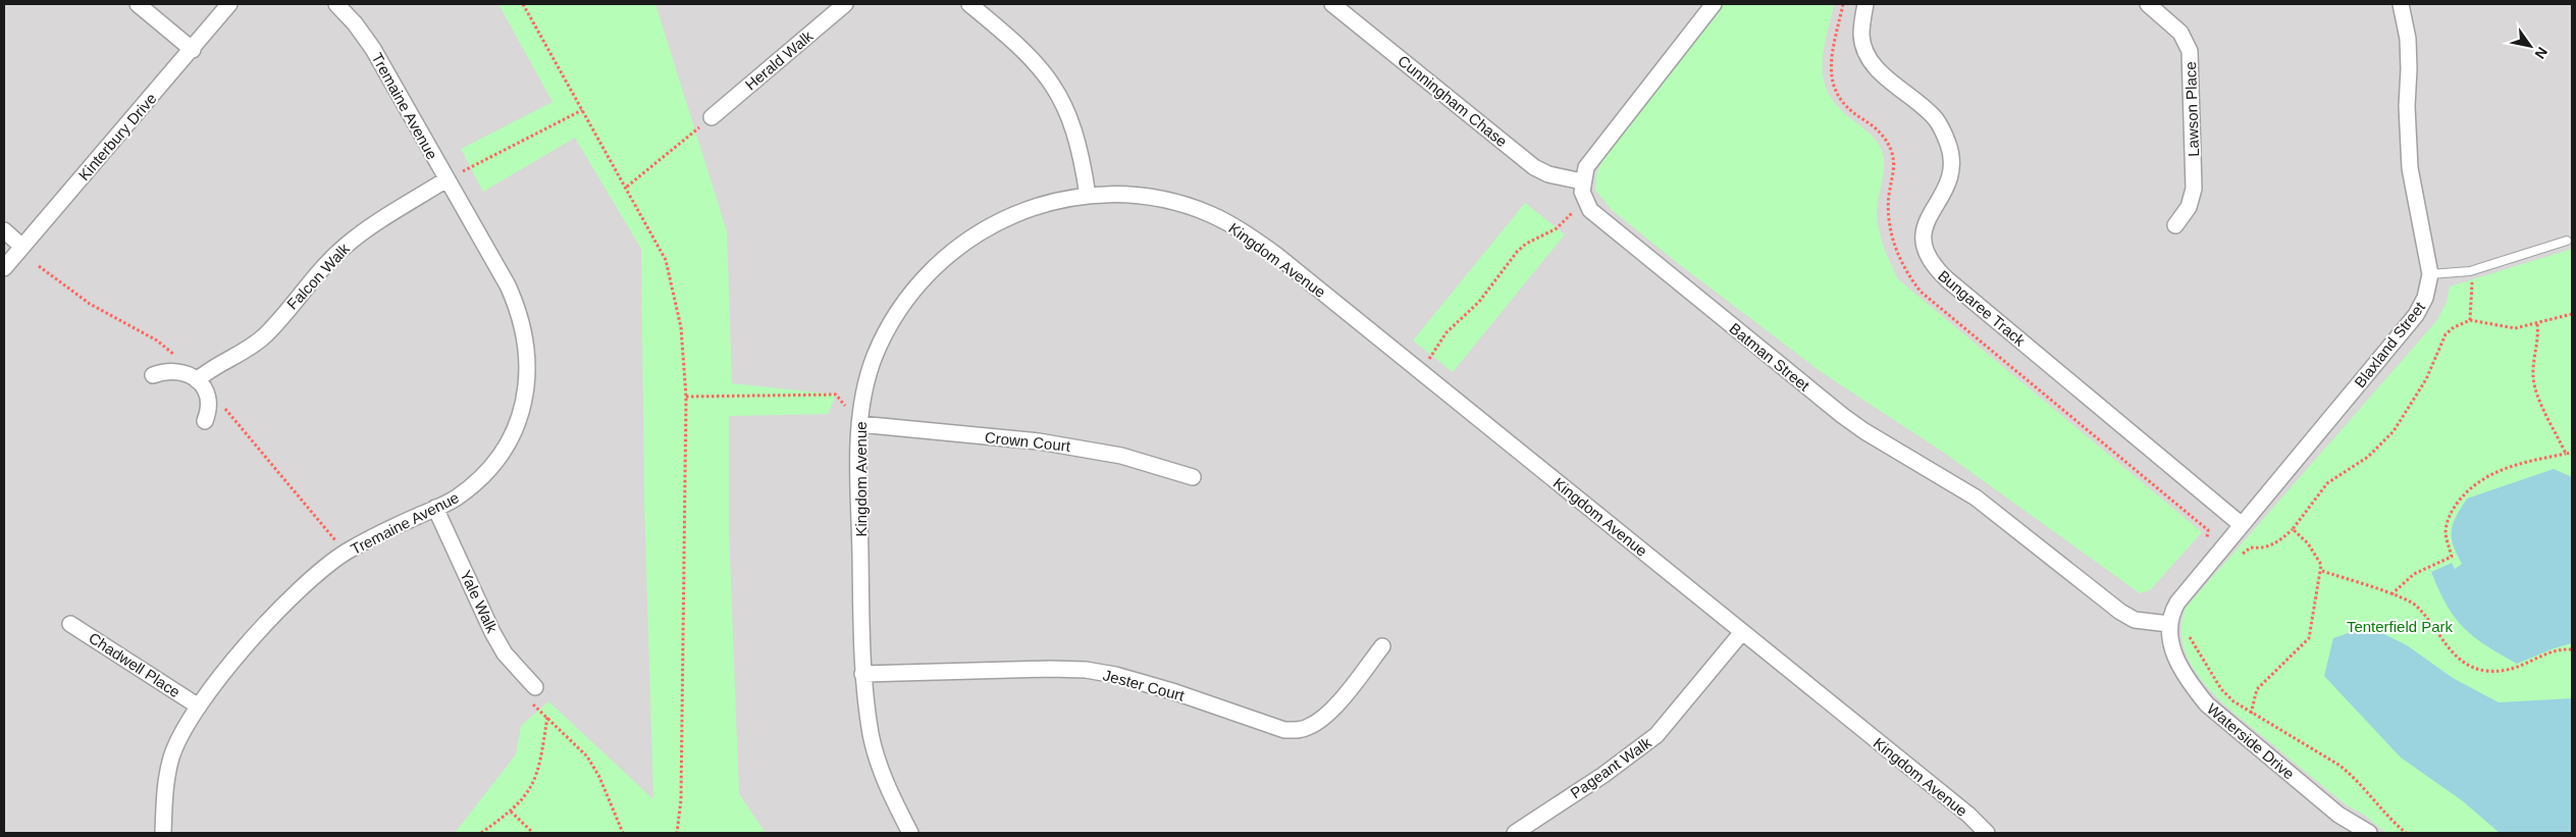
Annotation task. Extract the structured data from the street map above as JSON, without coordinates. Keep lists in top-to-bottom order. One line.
{"streets":{"street":["Herald Walk","Cunningham Chase","Tremaine Avenue","Lawson Place","Kinterbury Drive","Kingdom Avenue","Falcon Walk","Bungaree Track","Blaxland Street","Batman Street","Crown Court","Yale Walk","Chadwell Place","Jester Court","Waterside Drive","Pageant Walk"]},"crossings":[["Tremaine Avenue","Falcon Walk"],["Tremaine Avenue","Yale Walk"],["Tremaine Avenue","Chadwell Place"],["Kingdom Avenue","Crown Court"],["Kingdom Avenue","Jester Court"],["Kingdom Avenue","Pageant Walk"],["Bungaree Track","Blaxland Street"],["Blaxland Street","Batman Street"],["Blaxland Street","Waterside Drive"],["Batman Street","Waterside Drive"]],"parks":["Tenterfield Park"],"north":"bottom right"}
